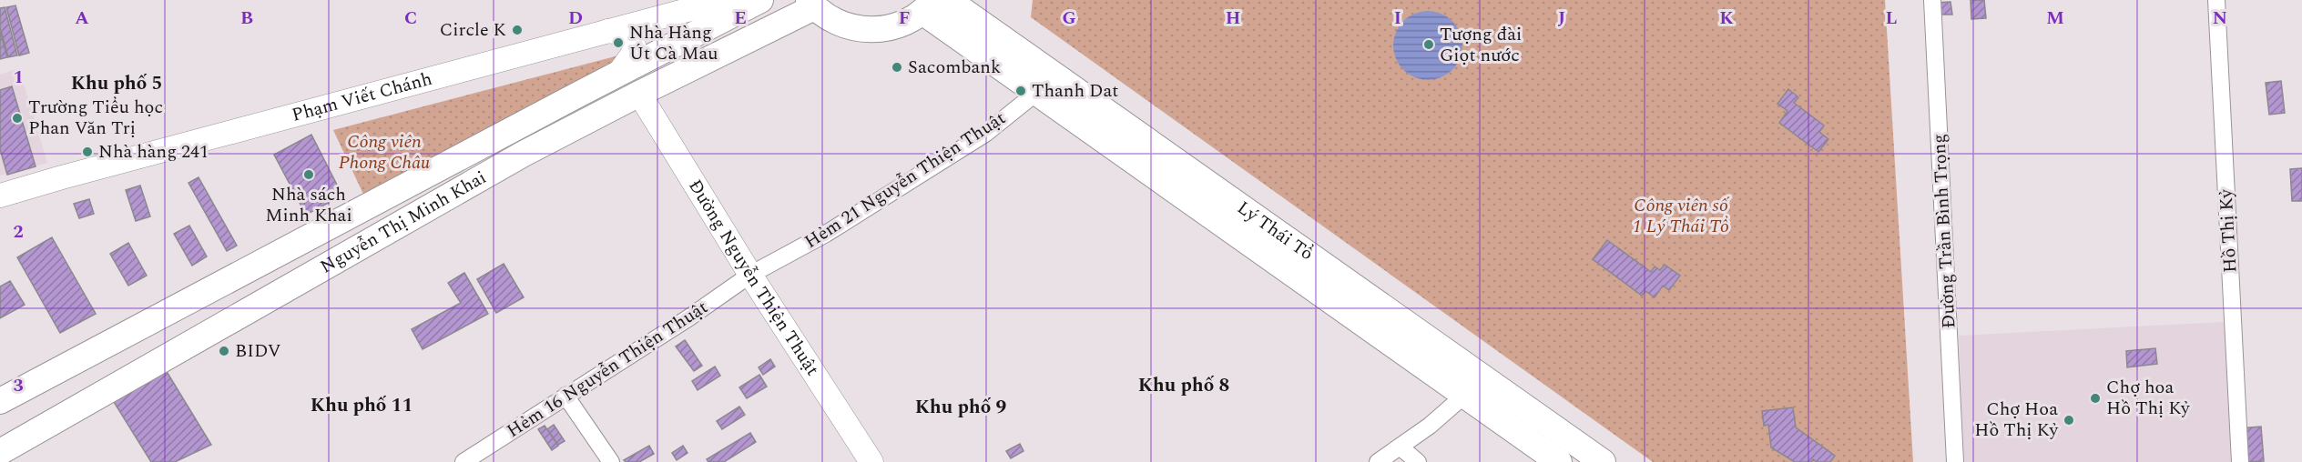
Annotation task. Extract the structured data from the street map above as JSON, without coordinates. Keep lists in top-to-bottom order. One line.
{"streets":{"main road":["Nguyễn Thị Minh Khai","Lý Thái Tổ"],"street":["Phạm Viết Chánh","Hẻm 21 Nguyễn Thiện Thuật","Đường Trần Bình Trọng","Hồ Thị Kỷ","Đường Nguyễn Thiện Thuật","Hẻm 16 Nguyễn Thiện Thuật"]},"crossings":[["Hẻm 21 Nguyễn Thiện Thuật","Lý Thái Tổ"],["Hẻm 21 Nguyễn Thiện Thuật","Đường Nguyễn Thiện Thuật"],["Hẻm 21 Nguyễn Thiện Thuật","Hẻm 16 Nguyễn Thiện Thuật"],["Nguyễn Thị Minh Khai","Đường Nguyễn Thiện Thuật"],["Đường Nguyễn Thiện Thuật","Hẻm 16 Nguyễn Thiện Thuật"]],"districts":["Khu phố 5","Khu phố 8","Khu phố 11","Khu phố 9"],"parks":["Công viên Phong Châu","Công viên số 1 Lý Thái Tổ"],"places":["Circle K","Nhà Hàng Út Cà Mau","Tượng đài Giọt nước","Sacombank","Thanh Dat","Trường Tiểu học Phan Văn Trị","Nhà hàng 241","Nhà sách Minh Khai","BIDV","Chợ hoa Hồ Thị Kỷ","Chợ Hoa Hồ Thị Kỷ"],"grid":{"columns":["A","B","C","D","E","F","G","H","I","J","K","L","M","N"],"rows":["1","2","3"]}}
